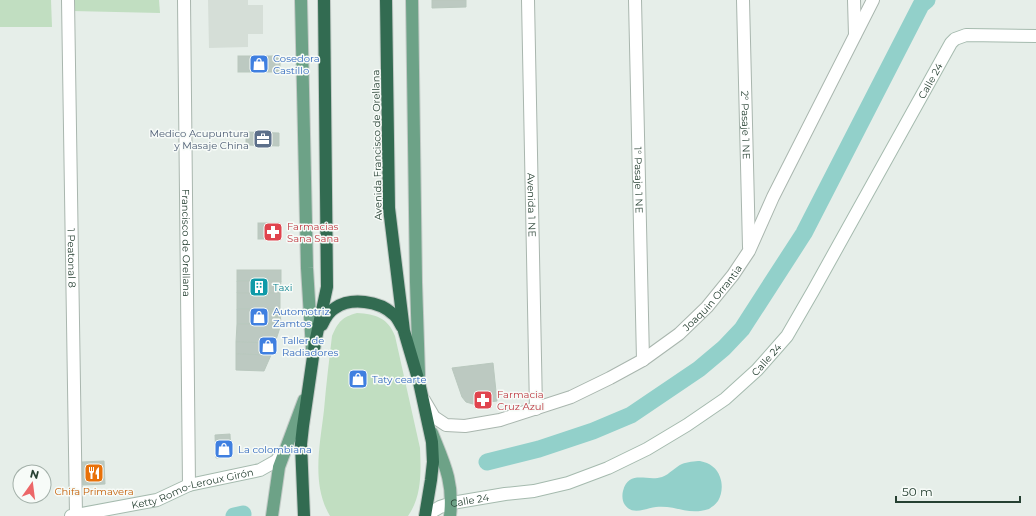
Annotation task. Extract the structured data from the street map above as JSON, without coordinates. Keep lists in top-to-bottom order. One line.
{"streets":{"highway":["Avenida Francisco de Orellana"],"street":["Calle 24","2° Pasaje 1 NE","1° Pasaje 1 NE","Avenida 1 NE","Francisco de Orellana","1 Peatonal 8","Joaquin Orrantia","Ketty Romo-Leroux Girón"]},"crossings":[["Calle 24","Avenida Francisco de Orellana"],["2° Pasaje 1 NE","Joaquin Orrantia"],["Avenida Francisco de Orellana","Joaquin Orrantia"],["1° Pasaje 1 NE","Joaquin Orrantia"],["Avenida 1 NE","Joaquin Orrantia"],["Francisco de Orellana","Ketty Romo-Leroux Girón"],["1 Peatonal 8","Ketty Romo-Leroux Girón"]],"places":{"shop":["Cosedora Castillo","Automotriz Zamtos","Taller de Radiadores","Taty cearte","La colombiana"],"office":["Medico Acupuntura y Masaje China"],"pharmacy":["Farmacias Sana Sana","Farmacia Cruz Azul"],"building":["Taxi"],"restaurant":["Chifa Primavera"]},"scale_bar":"50 m","north":"top"}
